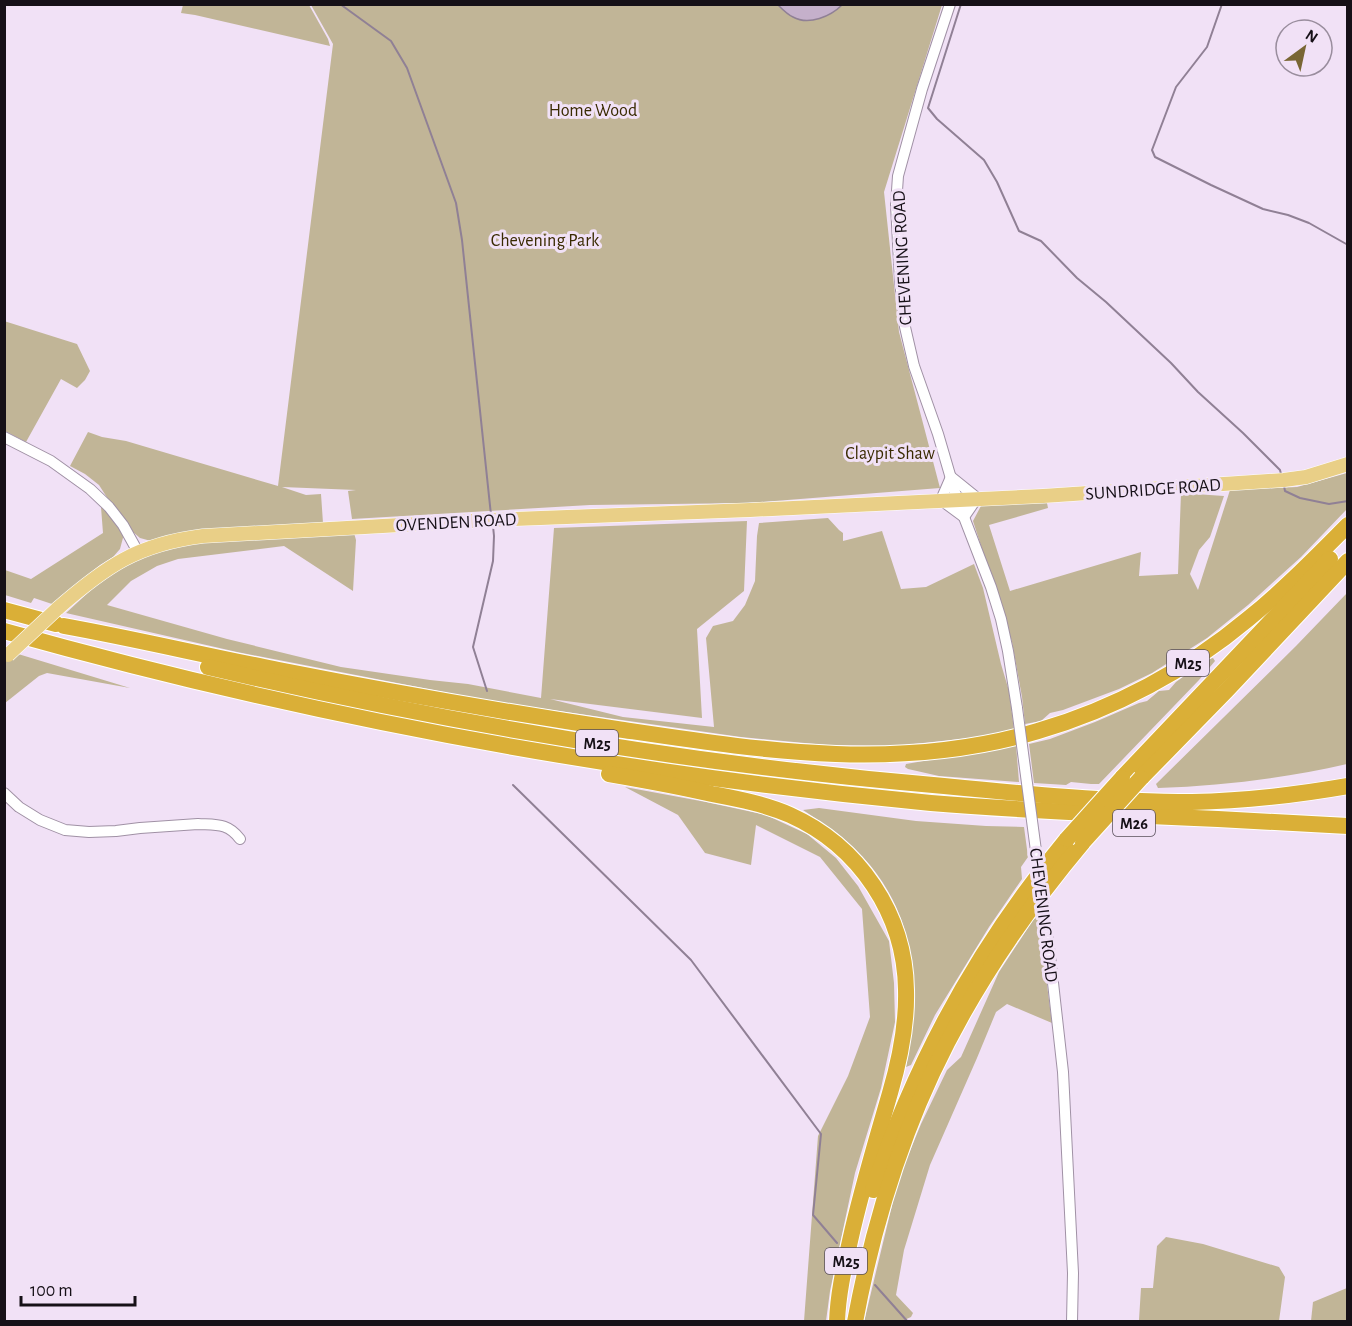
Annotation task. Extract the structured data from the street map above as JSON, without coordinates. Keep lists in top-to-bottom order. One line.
{"streets":{"highway":["M25","M26"],"main road":["SUNDRIDGE ROAD","OVENDEN ROAD"],"street":["CHEVENING ROAD"]},"crossings":[["CHEVENING ROAD","SUNDRIDGE ROAD"],["CHEVENING ROAD","OVENDEN ROAD"],["SUNDRIDGE ROAD","OVENDEN ROAD"],["M25","M26"]],"parks":["Home Wood","Chevening Park","Claypit Shaw"],"scale_bar":"100 m","north":"top right"}
